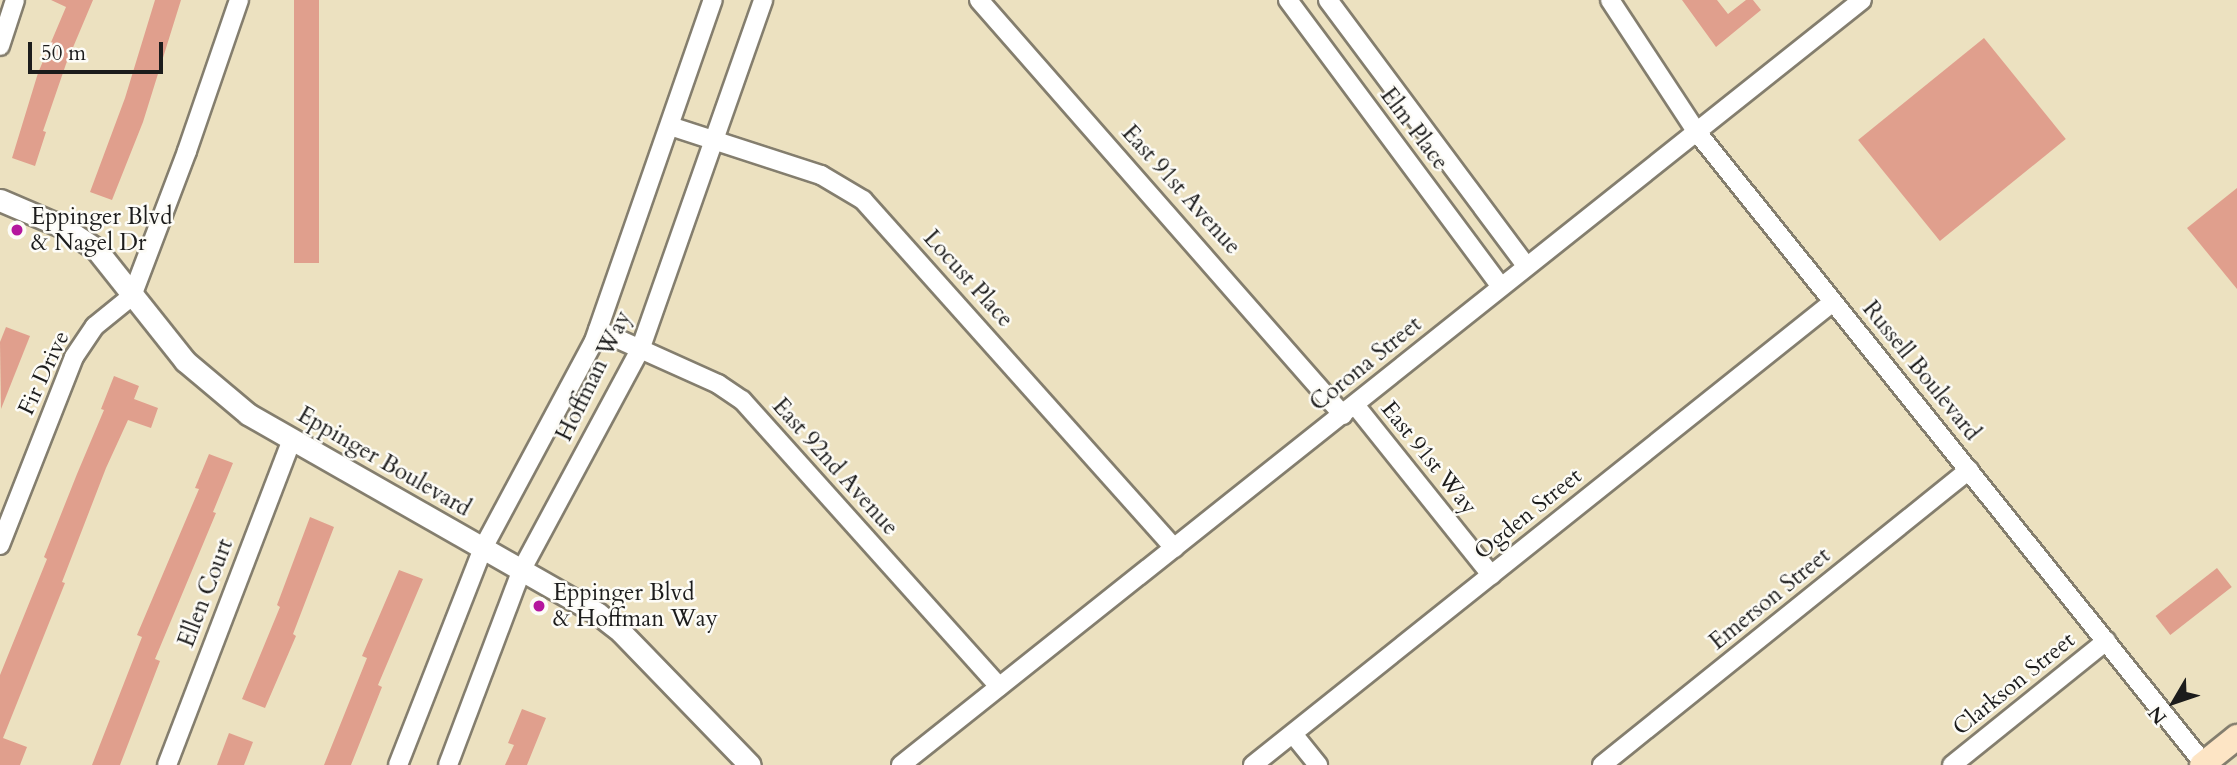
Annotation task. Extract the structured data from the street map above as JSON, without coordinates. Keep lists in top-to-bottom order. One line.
{"streets":{"street":["Elm Place","East 91st Avenue","Locust Place","Corona Street","Russell Boulevard","Fir Drive","Hoffman Way","East 91st Way","Eppinger Boulevard","East 92nd Avenue","Ogden Street","Ellen Court","Emerson Street","Clarkson Street"]},"crossings":[["Elm Place","Corona Street"],["East 91st Avenue","Corona Street"],["East 91st Avenue","East 91st Way"],["Locust Place","Corona Street"],["Locust Place","Hoffman Way"],["Corona Street","Russell Boulevard"],["Corona Street","East 91st Way"],["Corona Street","East 92nd Avenue"],["Russell Boulevard","Ogden Street"],["Russell Boulevard","Emerson Street"],["Russell Boulevard","Clarkson Street"],["Fir Drive","Eppinger Boulevard"],["Hoffman Way","Eppinger Boulevard"],["Hoffman Way","East 92nd Avenue"],["East 91st Way","Ogden Street"],["Eppinger Boulevard","Ellen Court"]],"places":["Eppinger Blvd & Nagel Dr","Eppinger Blvd & Hoffman Way"],"scale_bar":"50 m","north":"bottom left"}
